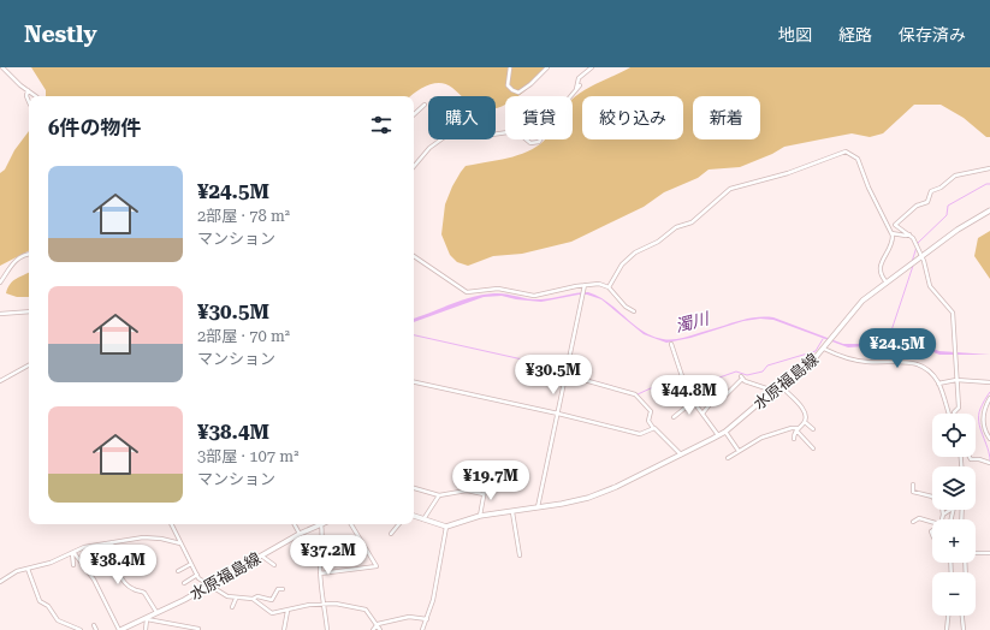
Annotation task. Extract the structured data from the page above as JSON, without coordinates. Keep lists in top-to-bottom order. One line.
{"streets":{"main road":["水原福島線"]},"water":["濁川"],"page":{"header":"Nestly","nav":["地図","経路","保存済み"],"chip":["購入","賃貸","絞り込み","新着"],"heading":"6件の物件","list":[{"name":"¥24.5M","note":"2部屋 · 78 m² · マンション"},{"name":"¥30.5M","note":"2部屋 · 70 m² · マンション"},{"name":"¥38.4M","note":"3部屋 · 107 m² · マンション"}],"price":["¥24.5M","¥30.5M","¥44.8M","¥19.7M","¥37.2M","¥38.4M"],"map_buttons":["+","−"]}}
